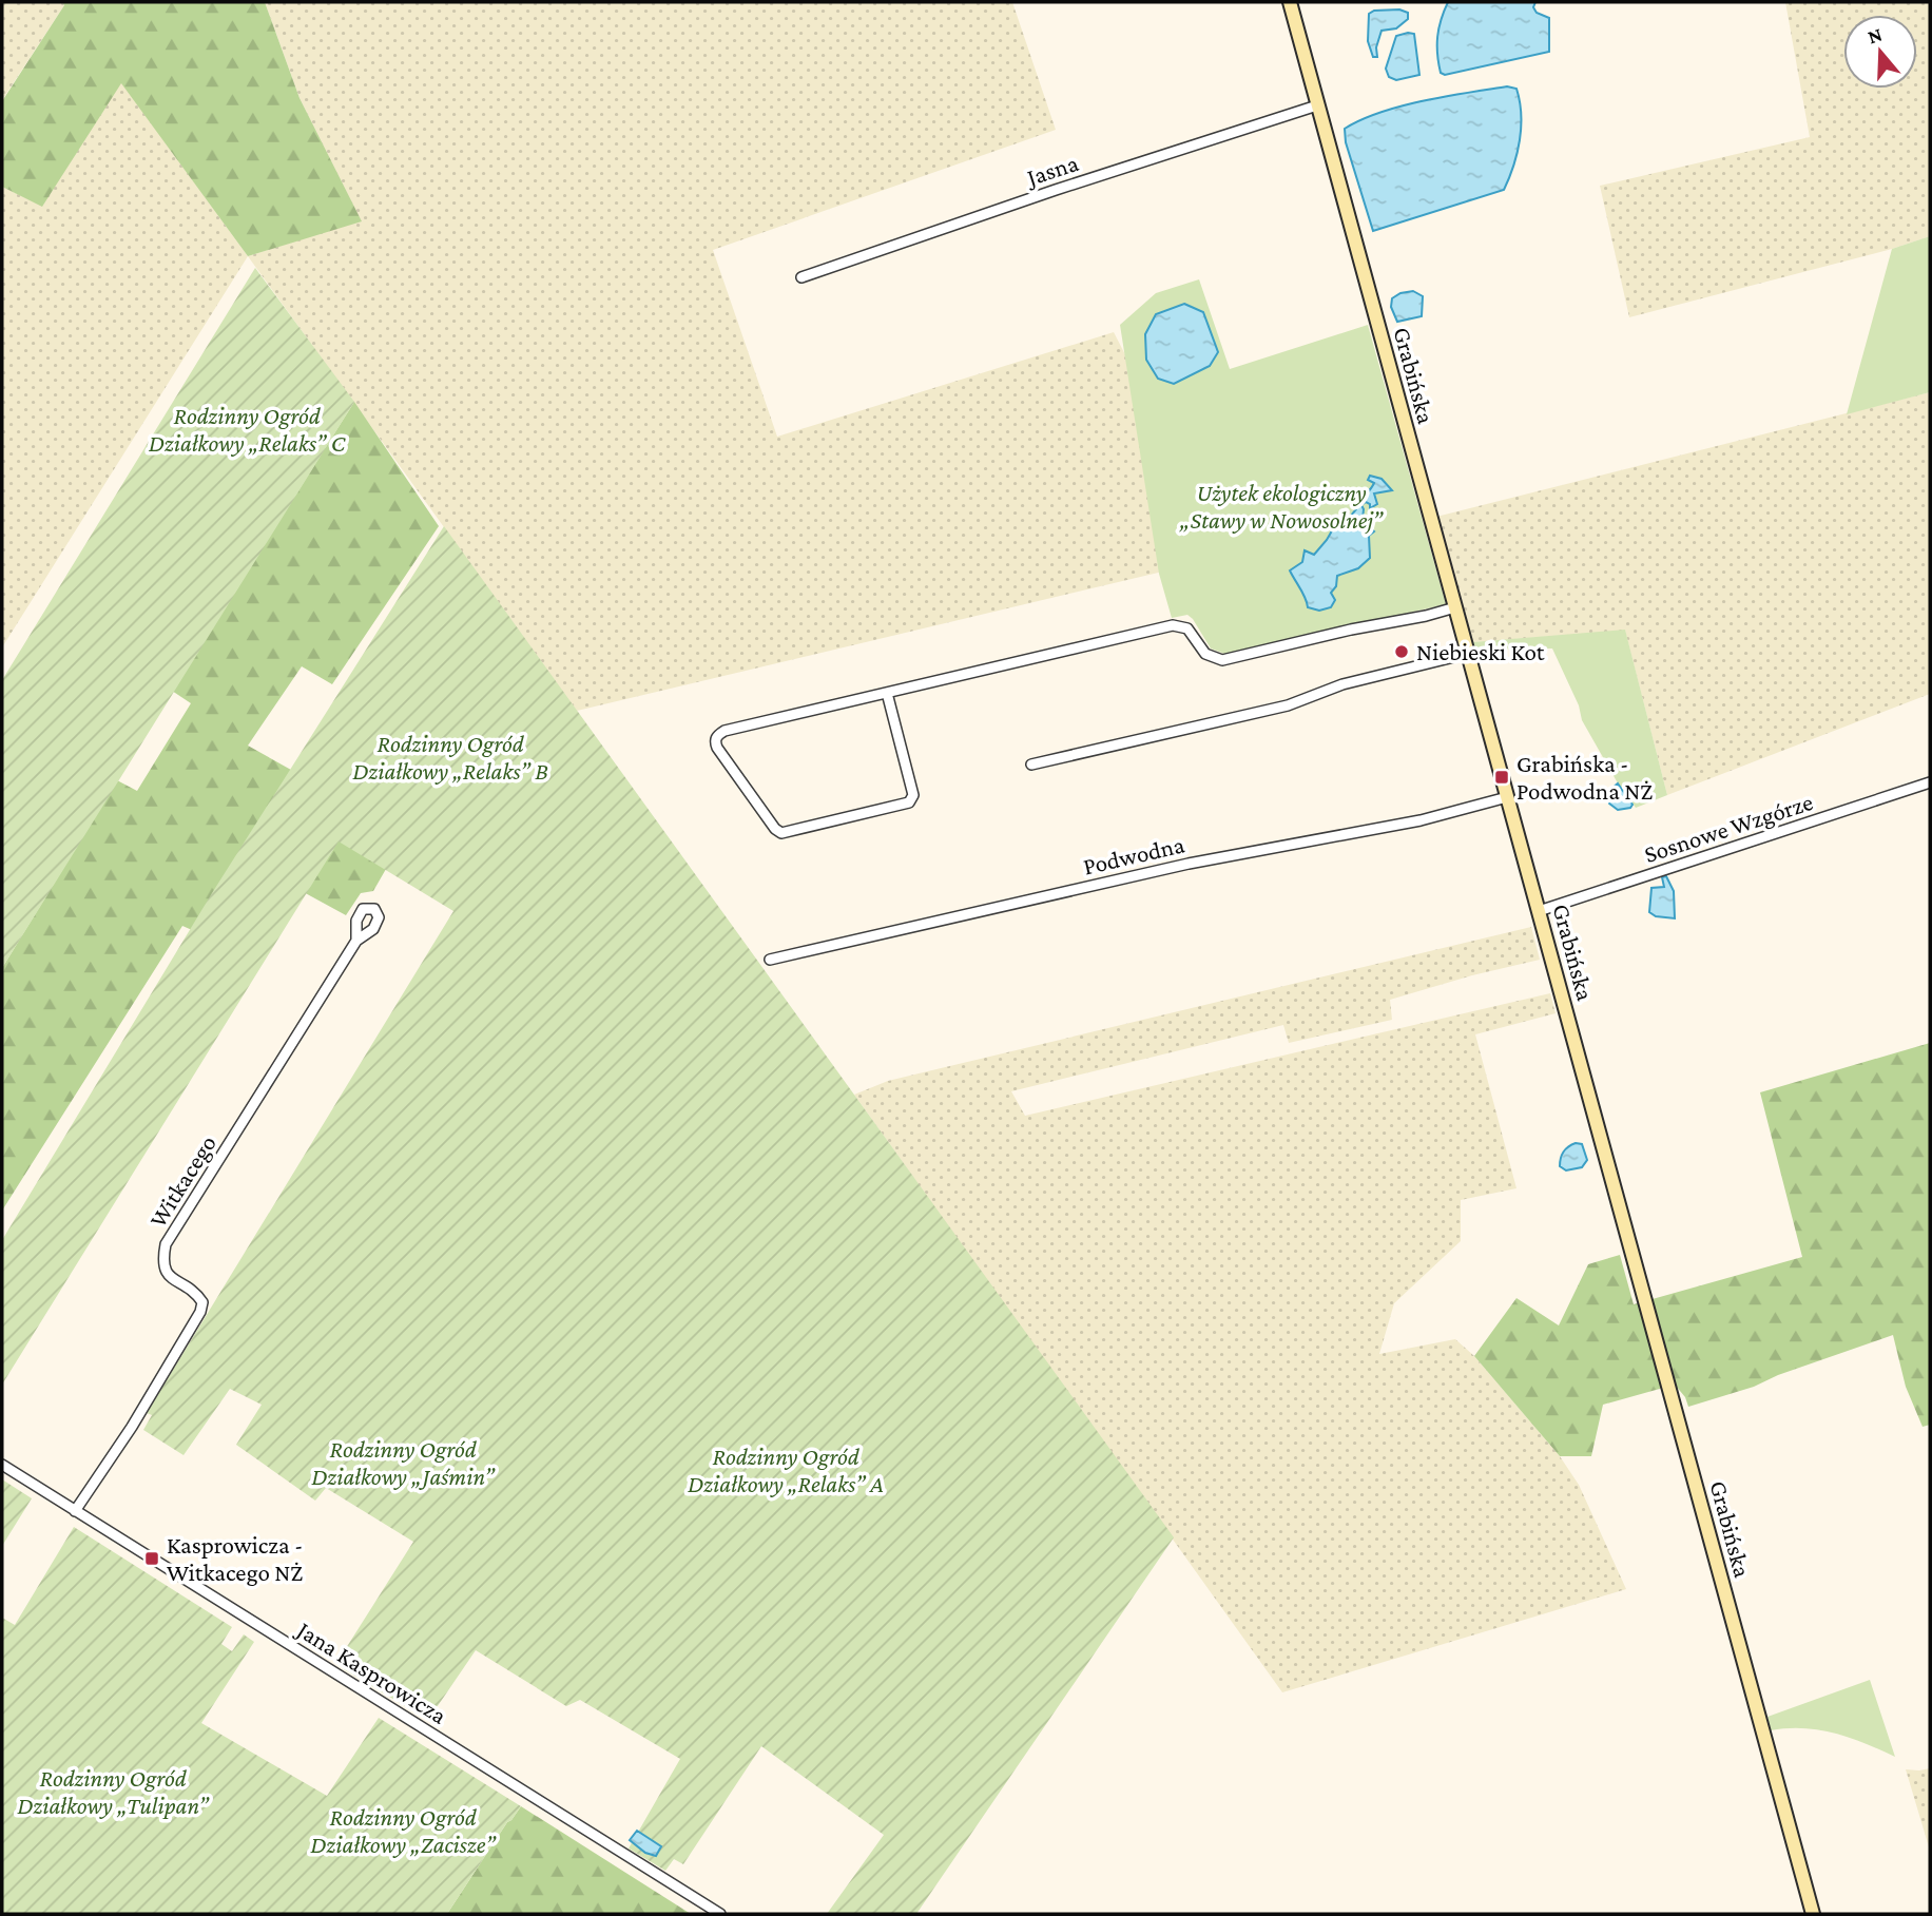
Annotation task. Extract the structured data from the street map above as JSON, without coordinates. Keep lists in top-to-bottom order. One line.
{"streets":{"street":["Jasna","Grabińska","Sosnowe Wzgórze","Podwodna","Witkacego","Jana Kasprowicza"]},"crossings":[["Jasna","Grabińska"],["Grabińska","Sosnowe Wzgórze"],["Grabińska","Podwodna"],["Witkacego","Jana Kasprowicza"]],"parks":["Rodzinny Ogród Działkowy „Relaks” C","Użytek ekologiczny „Stawy w Nowosolnej”","Rodzinny Ogród Działkowy „Relaks” B","Rodzinny Ogród Działkowy „Jaśmin”","Rodzinny Ogród Działkowy „Relaks” A","Rodzinny Ogród Działkowy „Tulipan”","Rodzinny Ogród Działkowy „Zacisze”"],"places":{"other":["Niebieski Kot"],"transit":["Grabińska - Podwodna NŻ","Kasprowicza - Witkacego NŻ"]},"north":"top"}
